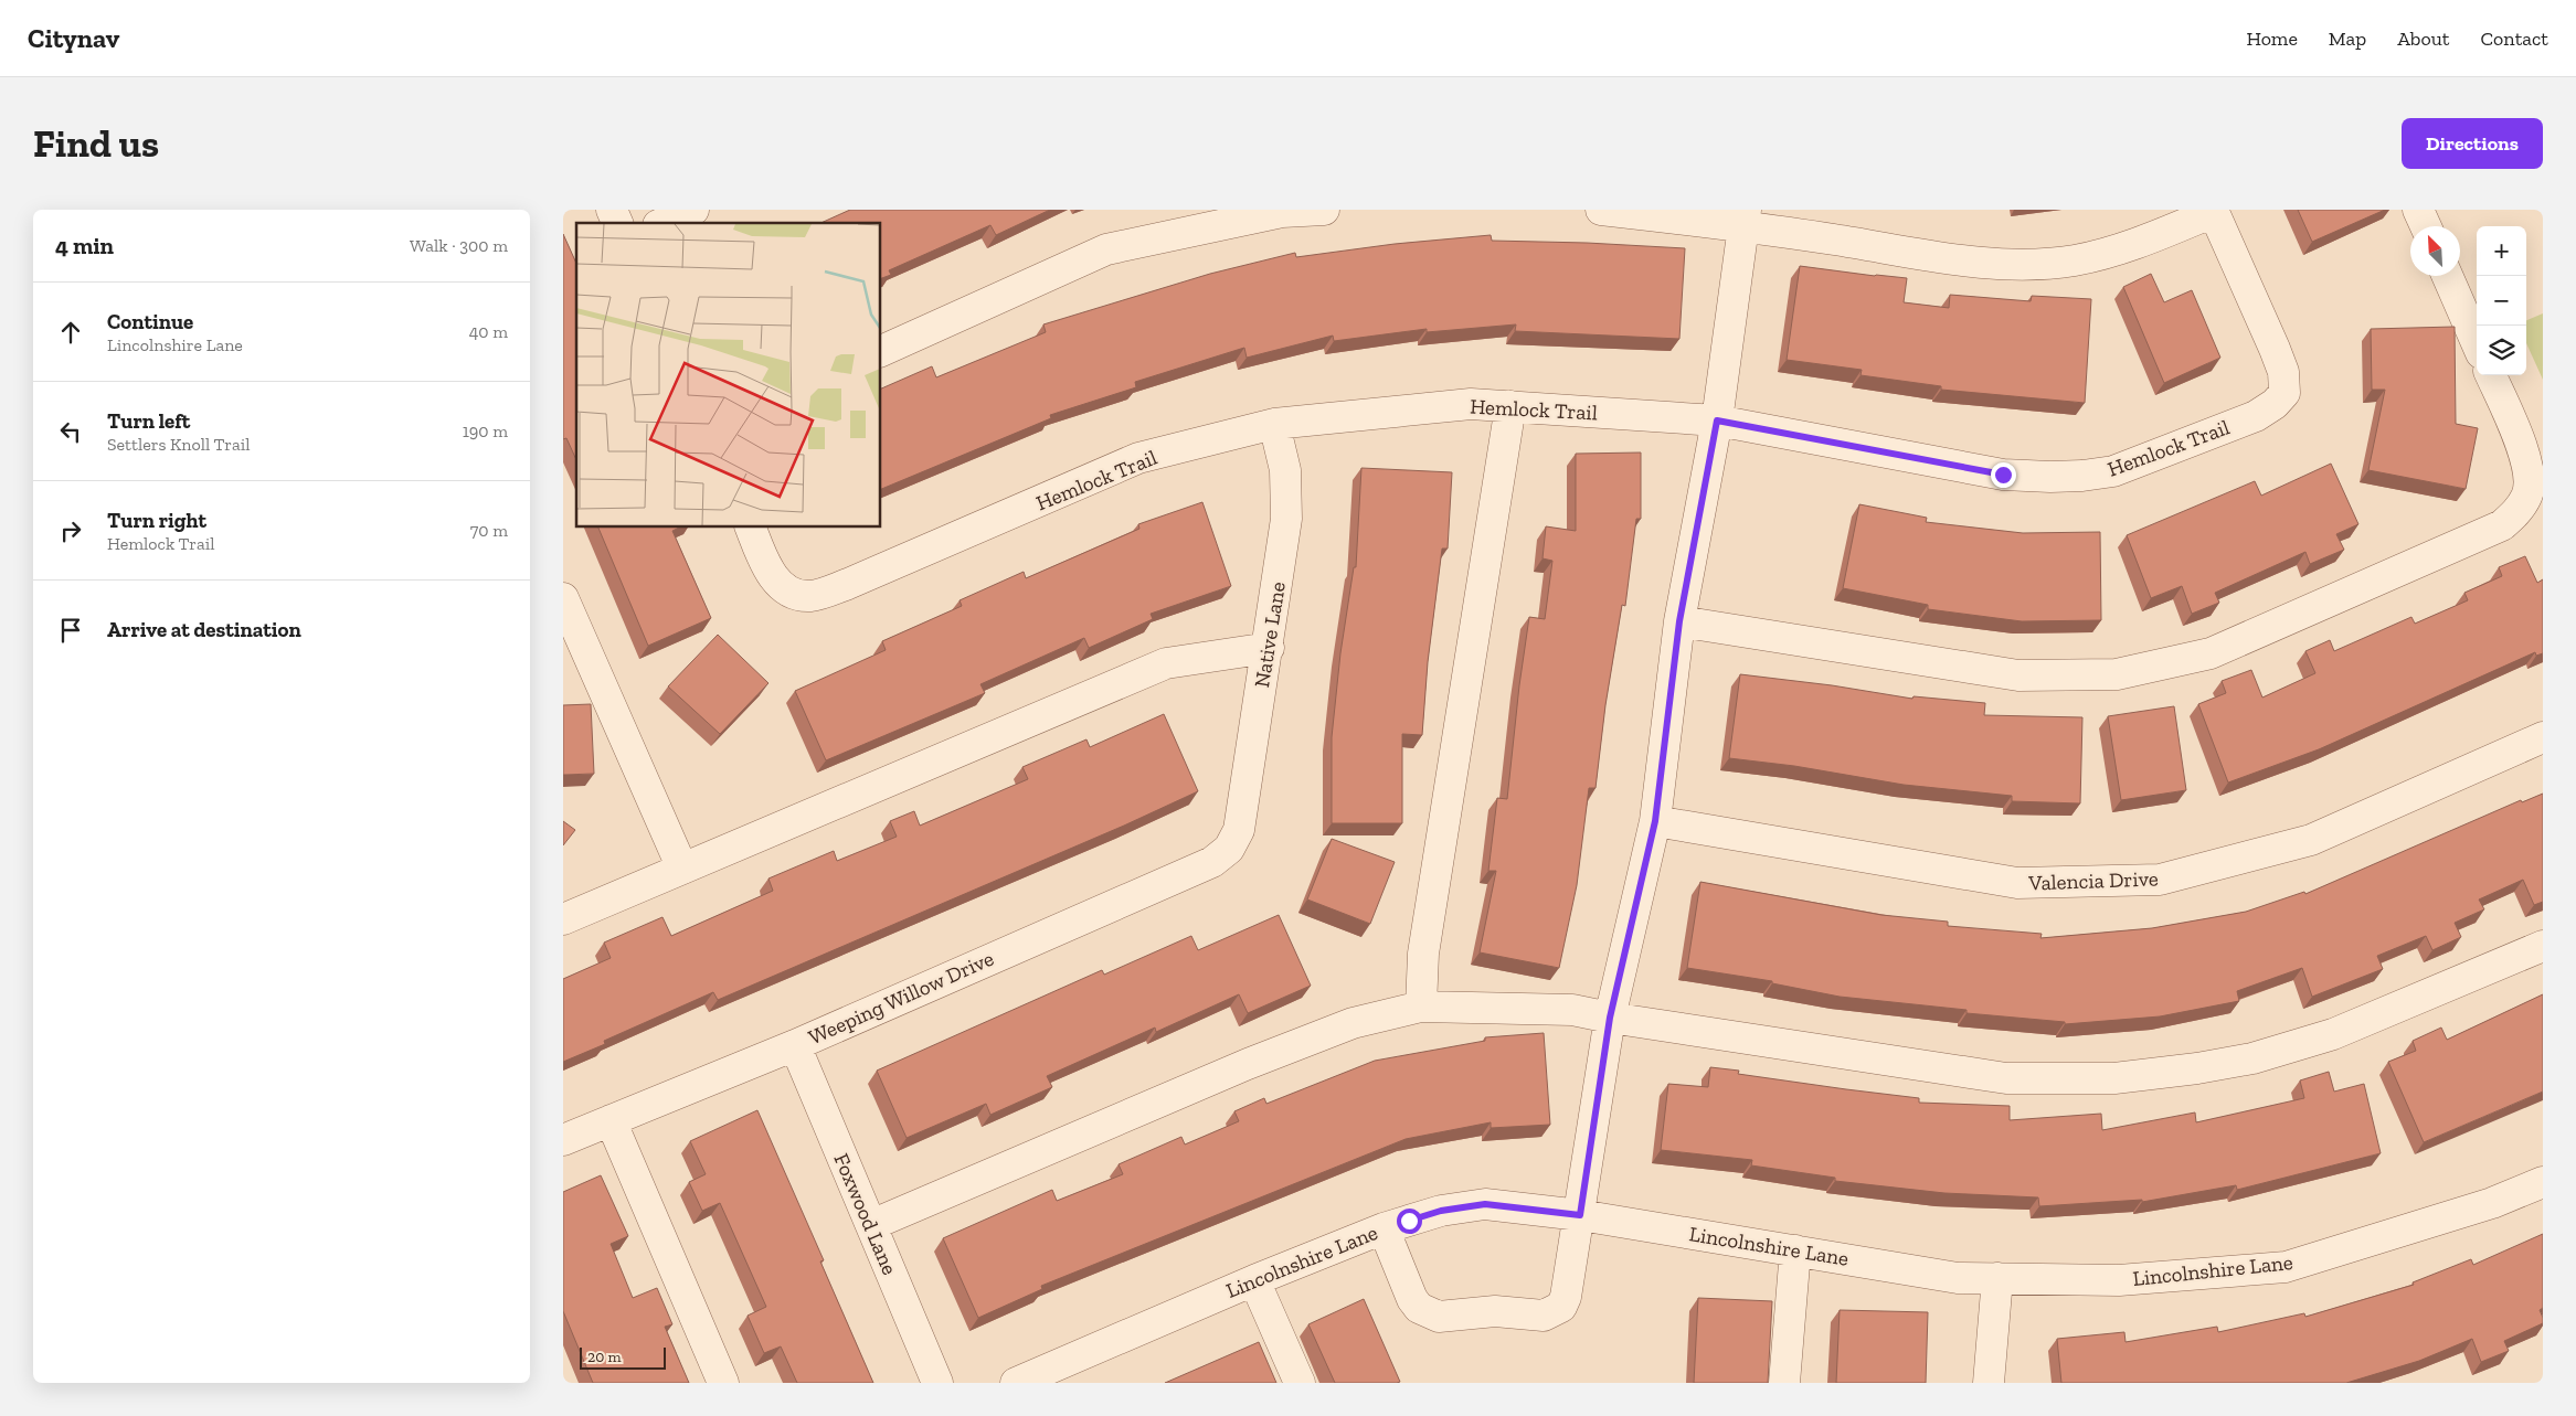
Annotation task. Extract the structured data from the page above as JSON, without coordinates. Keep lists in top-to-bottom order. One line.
{"streets":{"street":["Hemlock Trail","Native Lane","Valencia Drive","Weeping Willow Drive","Foxwood Lane","Lincolnshire Lane"]},"crossings":[["Hemlock Trail","Native Lane"],["Native Lane","Weeping Willow Drive"],["Weeping Willow Drive","Foxwood Lane"]],"scale_bar":"20 m","north":"top left","page":{"header":"Citynav","nav":["Home","Map","About","Contact"],"buttons":"Directions","title":"Find us","heading":["4 min","Walk · 300 m"],"map_buttons":["+","−"],"list":[["Continue","Lincolnshire Lane","40 m"],["Turn left","Settlers Knoll Trail","190 m"],["Turn right","Hemlock Trail","70 m"],"Arrive at destination"],"scale":"20 m"}}
